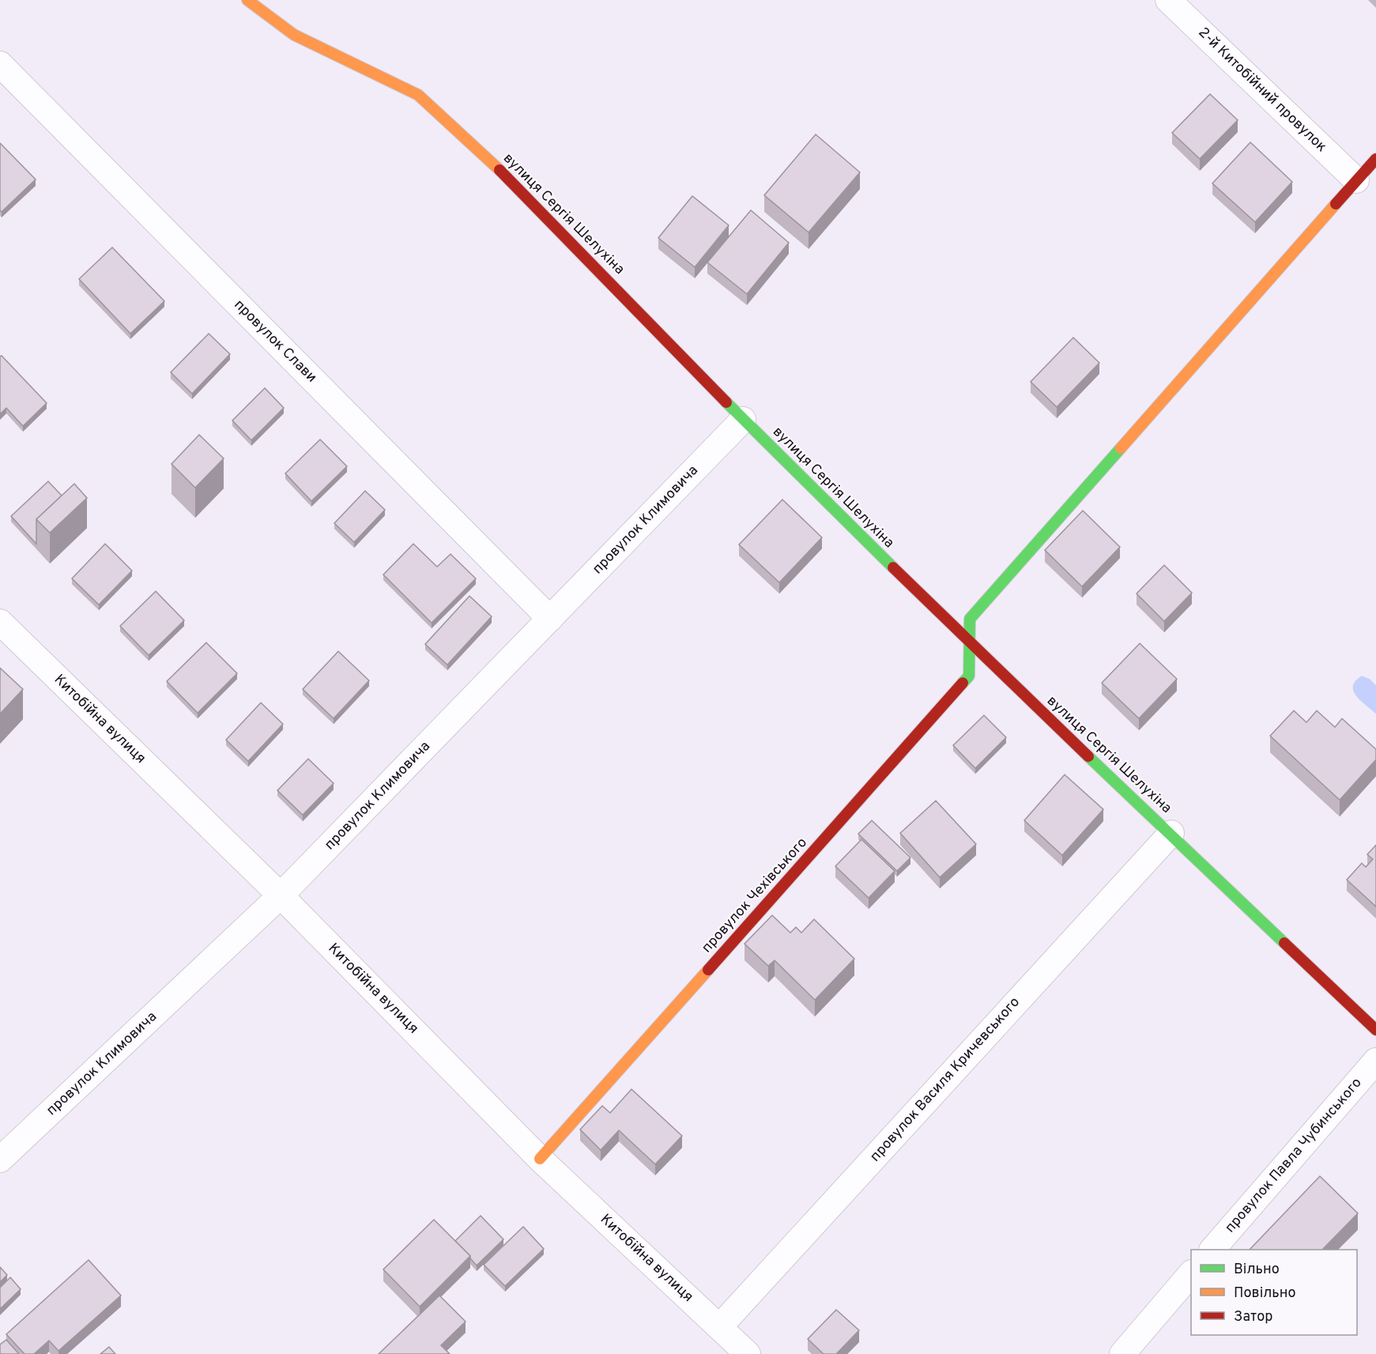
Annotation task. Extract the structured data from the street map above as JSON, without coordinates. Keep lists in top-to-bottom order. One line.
{"streets":{"street":["2-й Китобійний провулок","вулиця Сергія Шелухіна","провулок Слави","провулок Климовича","Китобійна вулиця","провулок Чехівського","провулок Василя Кричевського","провулок Павла Чубинського"]},"crossings":[["2-й Китобійний провулок","провулок Чехівського"],["вулиця Сергія Шелухіна","провулок Климовича"],["вулиця Сергія Шелухіна","провулок Чехівського"],["вулиця Сергія Шелухіна","провулок Василя Кричевського"],["провулок Слави","провулок Климовича"],["провулок Климовича","Китобійна вулиця"],["Китобійна вулиця","провулок Чехівського"],["Китобійна вулиця","провулок Василя Кричевського"]],"legend":["Вільно","Повільно","Затор"]}
